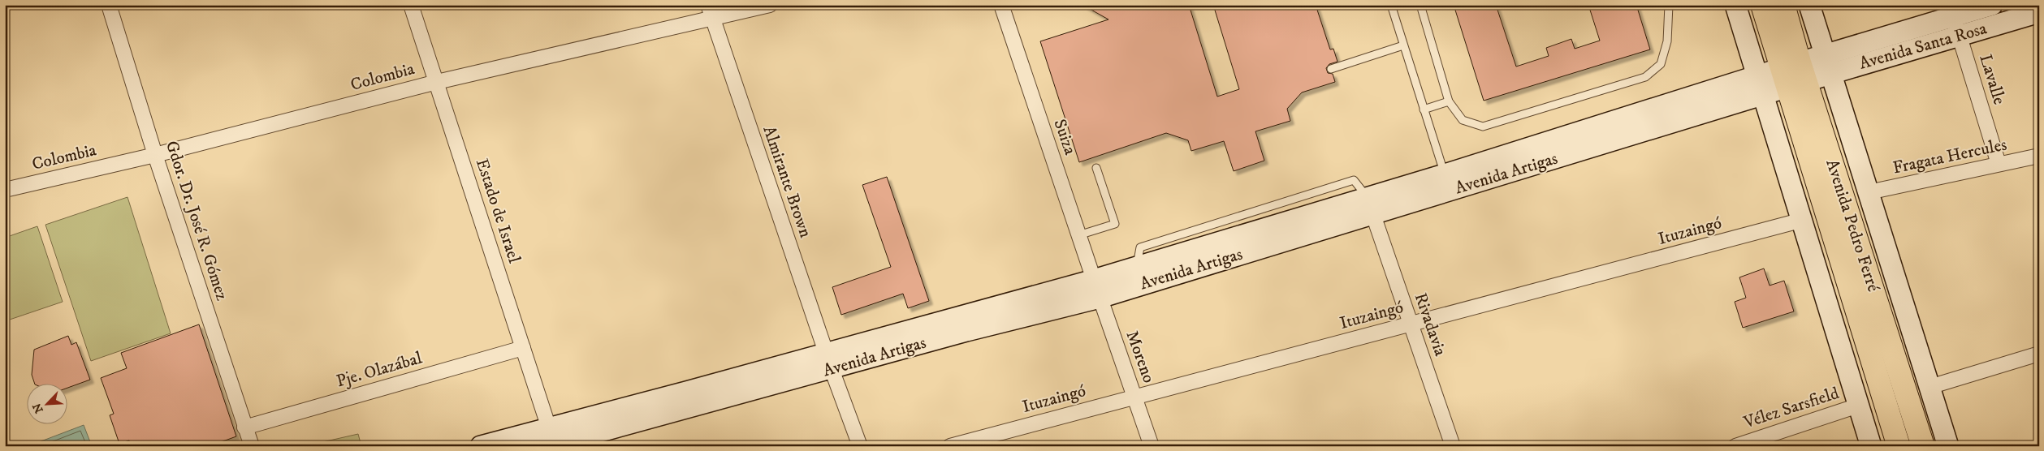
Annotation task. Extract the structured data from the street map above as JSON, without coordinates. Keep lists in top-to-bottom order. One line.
{"streets":{"highway":["Avenida Pedro Ferré"],"main road":["Avenida Santa Rosa","Avenida Artigas"],"street":["Colombia","Lavalle","Suiza","Fragata Hercules","Almirante Brown","Estado de Israel","Gdor. Dr. José R. Gómez","Ituzaingó","Rivadavia","Moreno","Pje. Olazábal","Vélez Sarsfield"]},"crossings":[["Avenida Santa Rosa","Lavalle"],["Avenida Santa Rosa","Avenida Artigas"],["Avenida Santa Rosa","Avenida Pedro Ferré"],["Colombia","Almirante Brown"],["Colombia","Estado de Israel"],["Colombia","Gdor. Dr. José R. Gómez"],["Lavalle","Fragata Hercules"],["Suiza","Avenida Artigas"],["Suiza","Moreno"],["Fragata Hercules","Avenida Pedro Ferré"],["Avenida Artigas","Almirante Brown"],["Avenida Artigas","Estado de Israel"],["Avenida Artigas","Avenida Pedro Ferré"],["Avenida Artigas","Rivadavia"],["Avenida Artigas","Moreno"],["Estado de Israel","Pje. Olazábal"],["Gdor. Dr. José R. Gómez","Pje. Olazábal"],["Ituzaingó","Rivadavia"],["Ituzaingó","Moreno"]],"north":"bottom left"}
